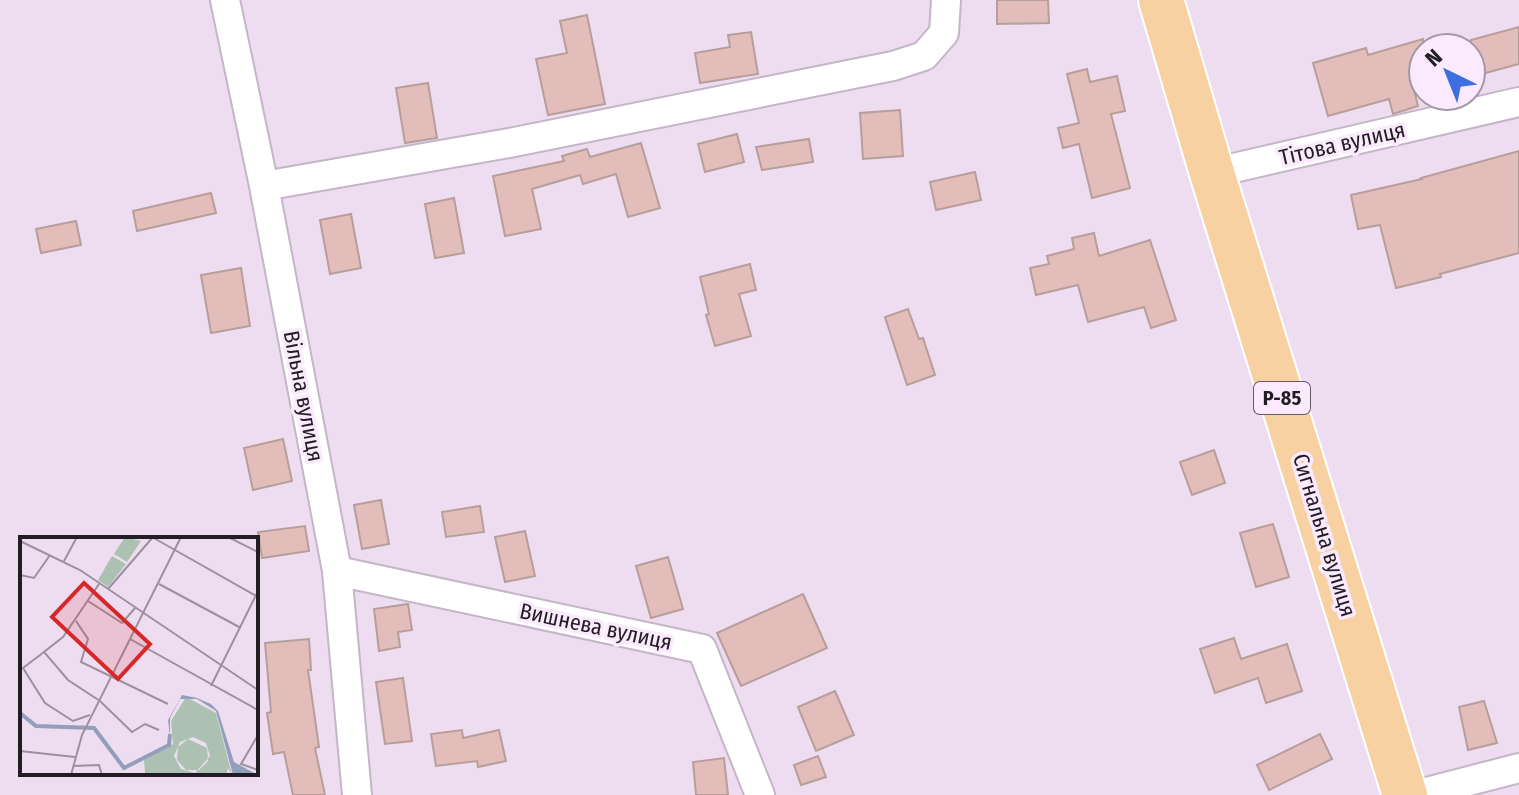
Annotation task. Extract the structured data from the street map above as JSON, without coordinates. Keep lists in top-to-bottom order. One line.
{"streets":{"main road":["Р-85","Сигнальна вулиця"],"street":["Тітова вулиця","Вільна вулиця","Вишнева вулиця"]},"crossings":[["Тітова вулиця","Сигнальна вулиця"],["Вільна вулиця","Вишнева вулиця"]],"north":"top left"}
